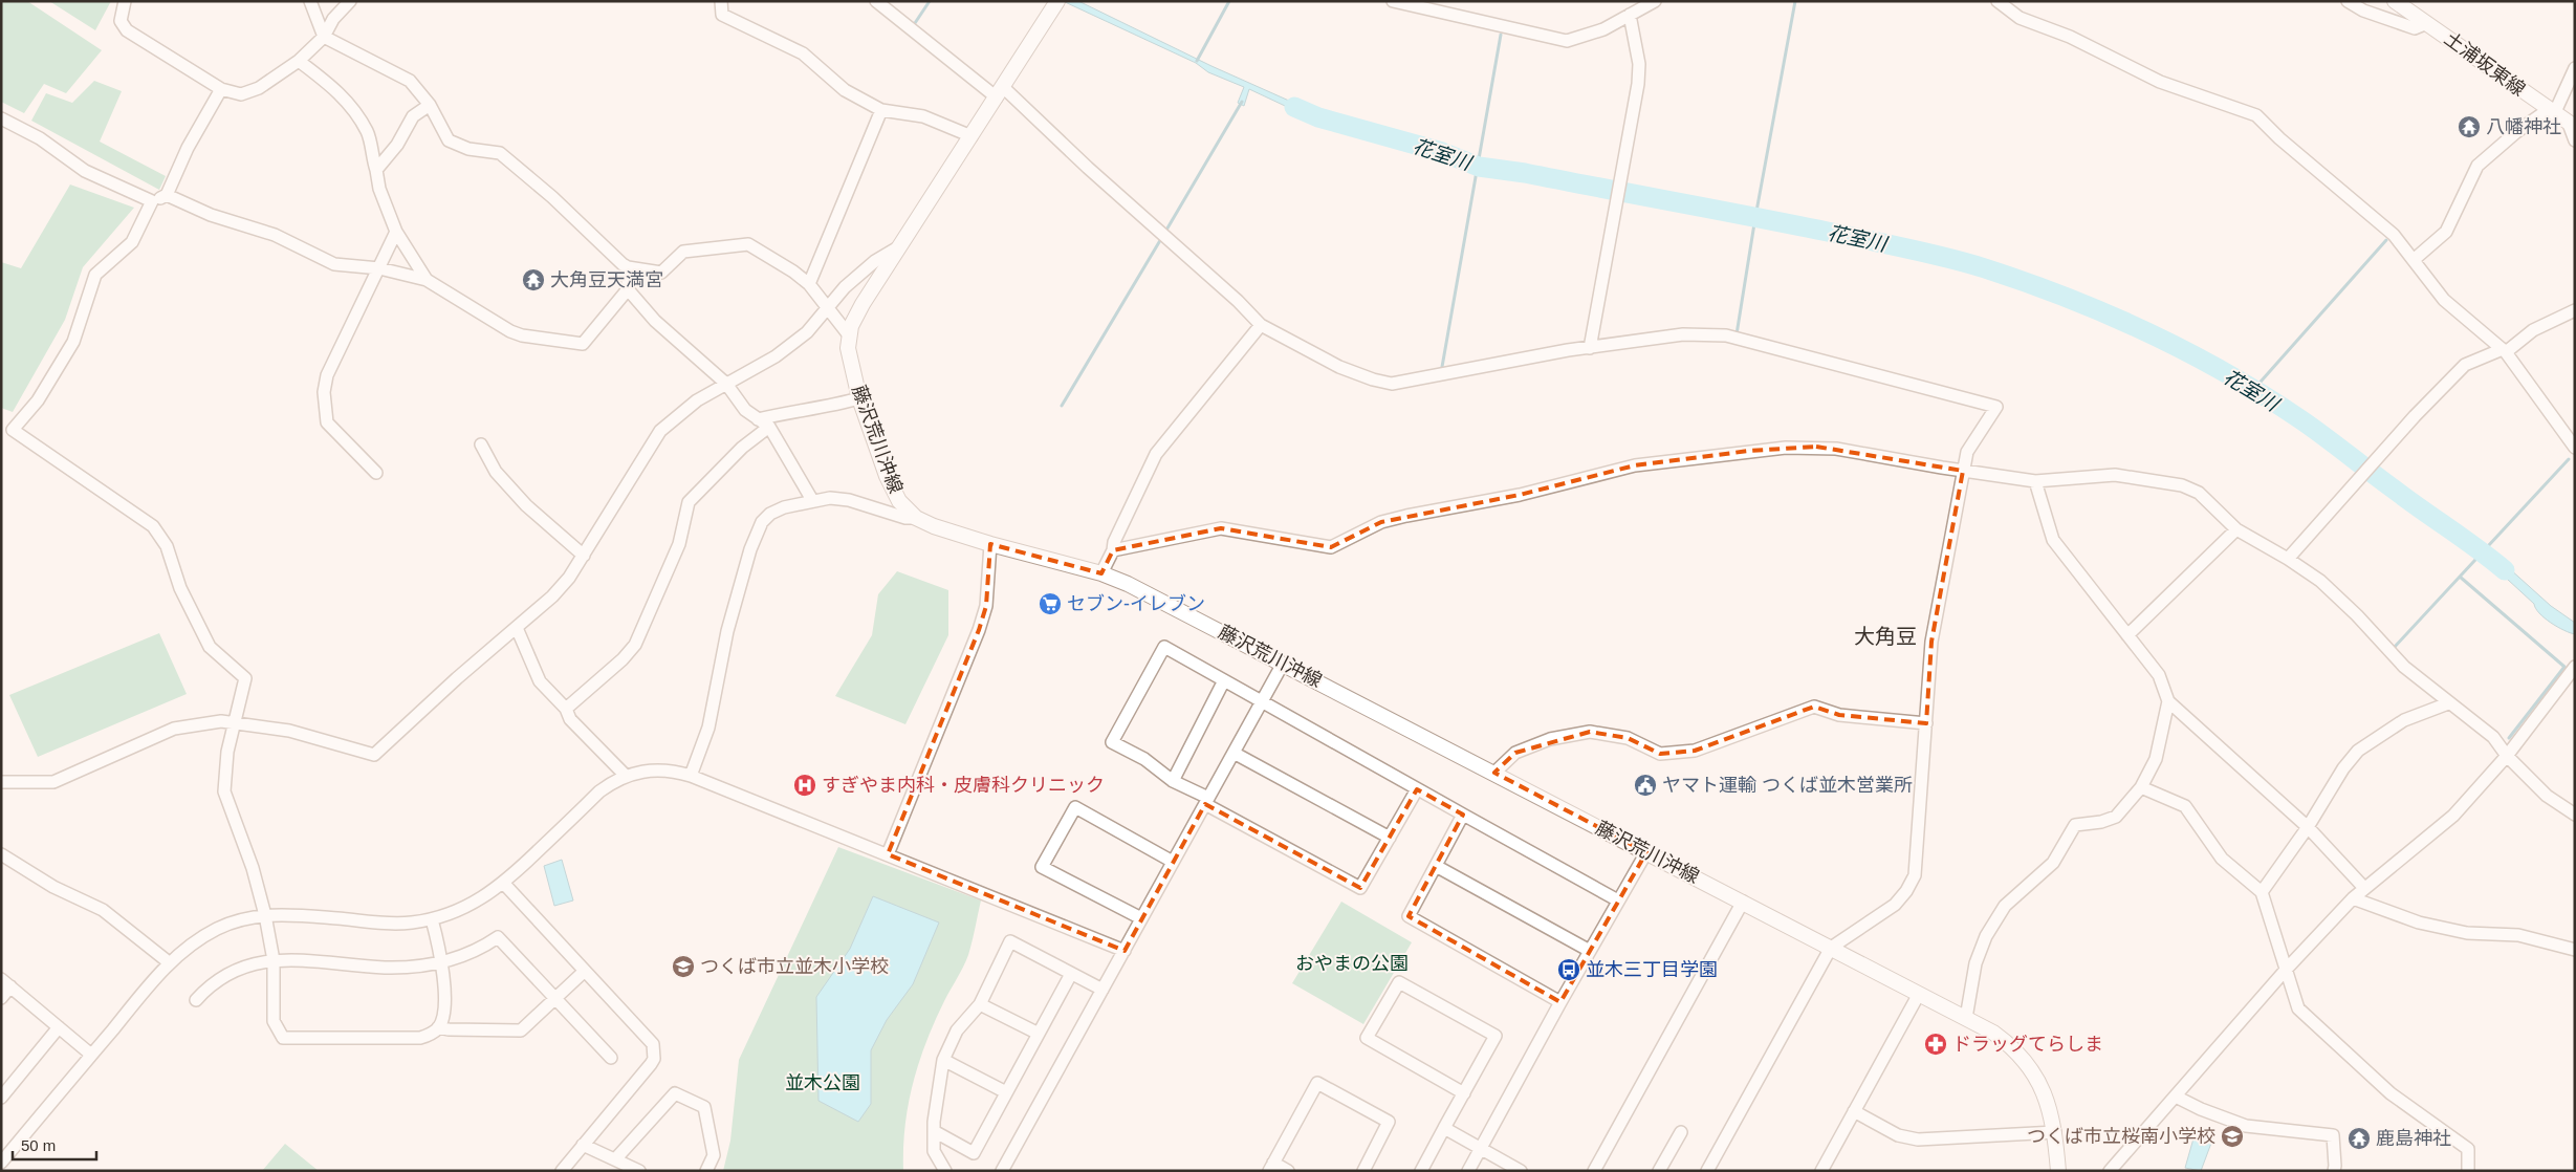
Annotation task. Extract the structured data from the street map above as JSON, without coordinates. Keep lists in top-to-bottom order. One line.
{"streets":{"main road":["土浦坂東線","藤沢荒川沖線"]},"districts":["大角豆"],"water":["花室川"],"parks":["おやまの公園","並木公園"],"places":{"temple":["八幡神社","大角豆天満宮","鹿島神社"],"supermarket":["セブン-イレブン"],"hospital":["すぎやま内科・皮膚科クリニック"],"public building":["ヤマト運輸 つくば並木営業所"],"school or university":["つくば市立並木小学校","つくば市立桜南小学校"],"bus stop":["並木三丁目学園"],"pharmacy":["ドラッグてらしま"]},"scale_bar":"50 m"}
